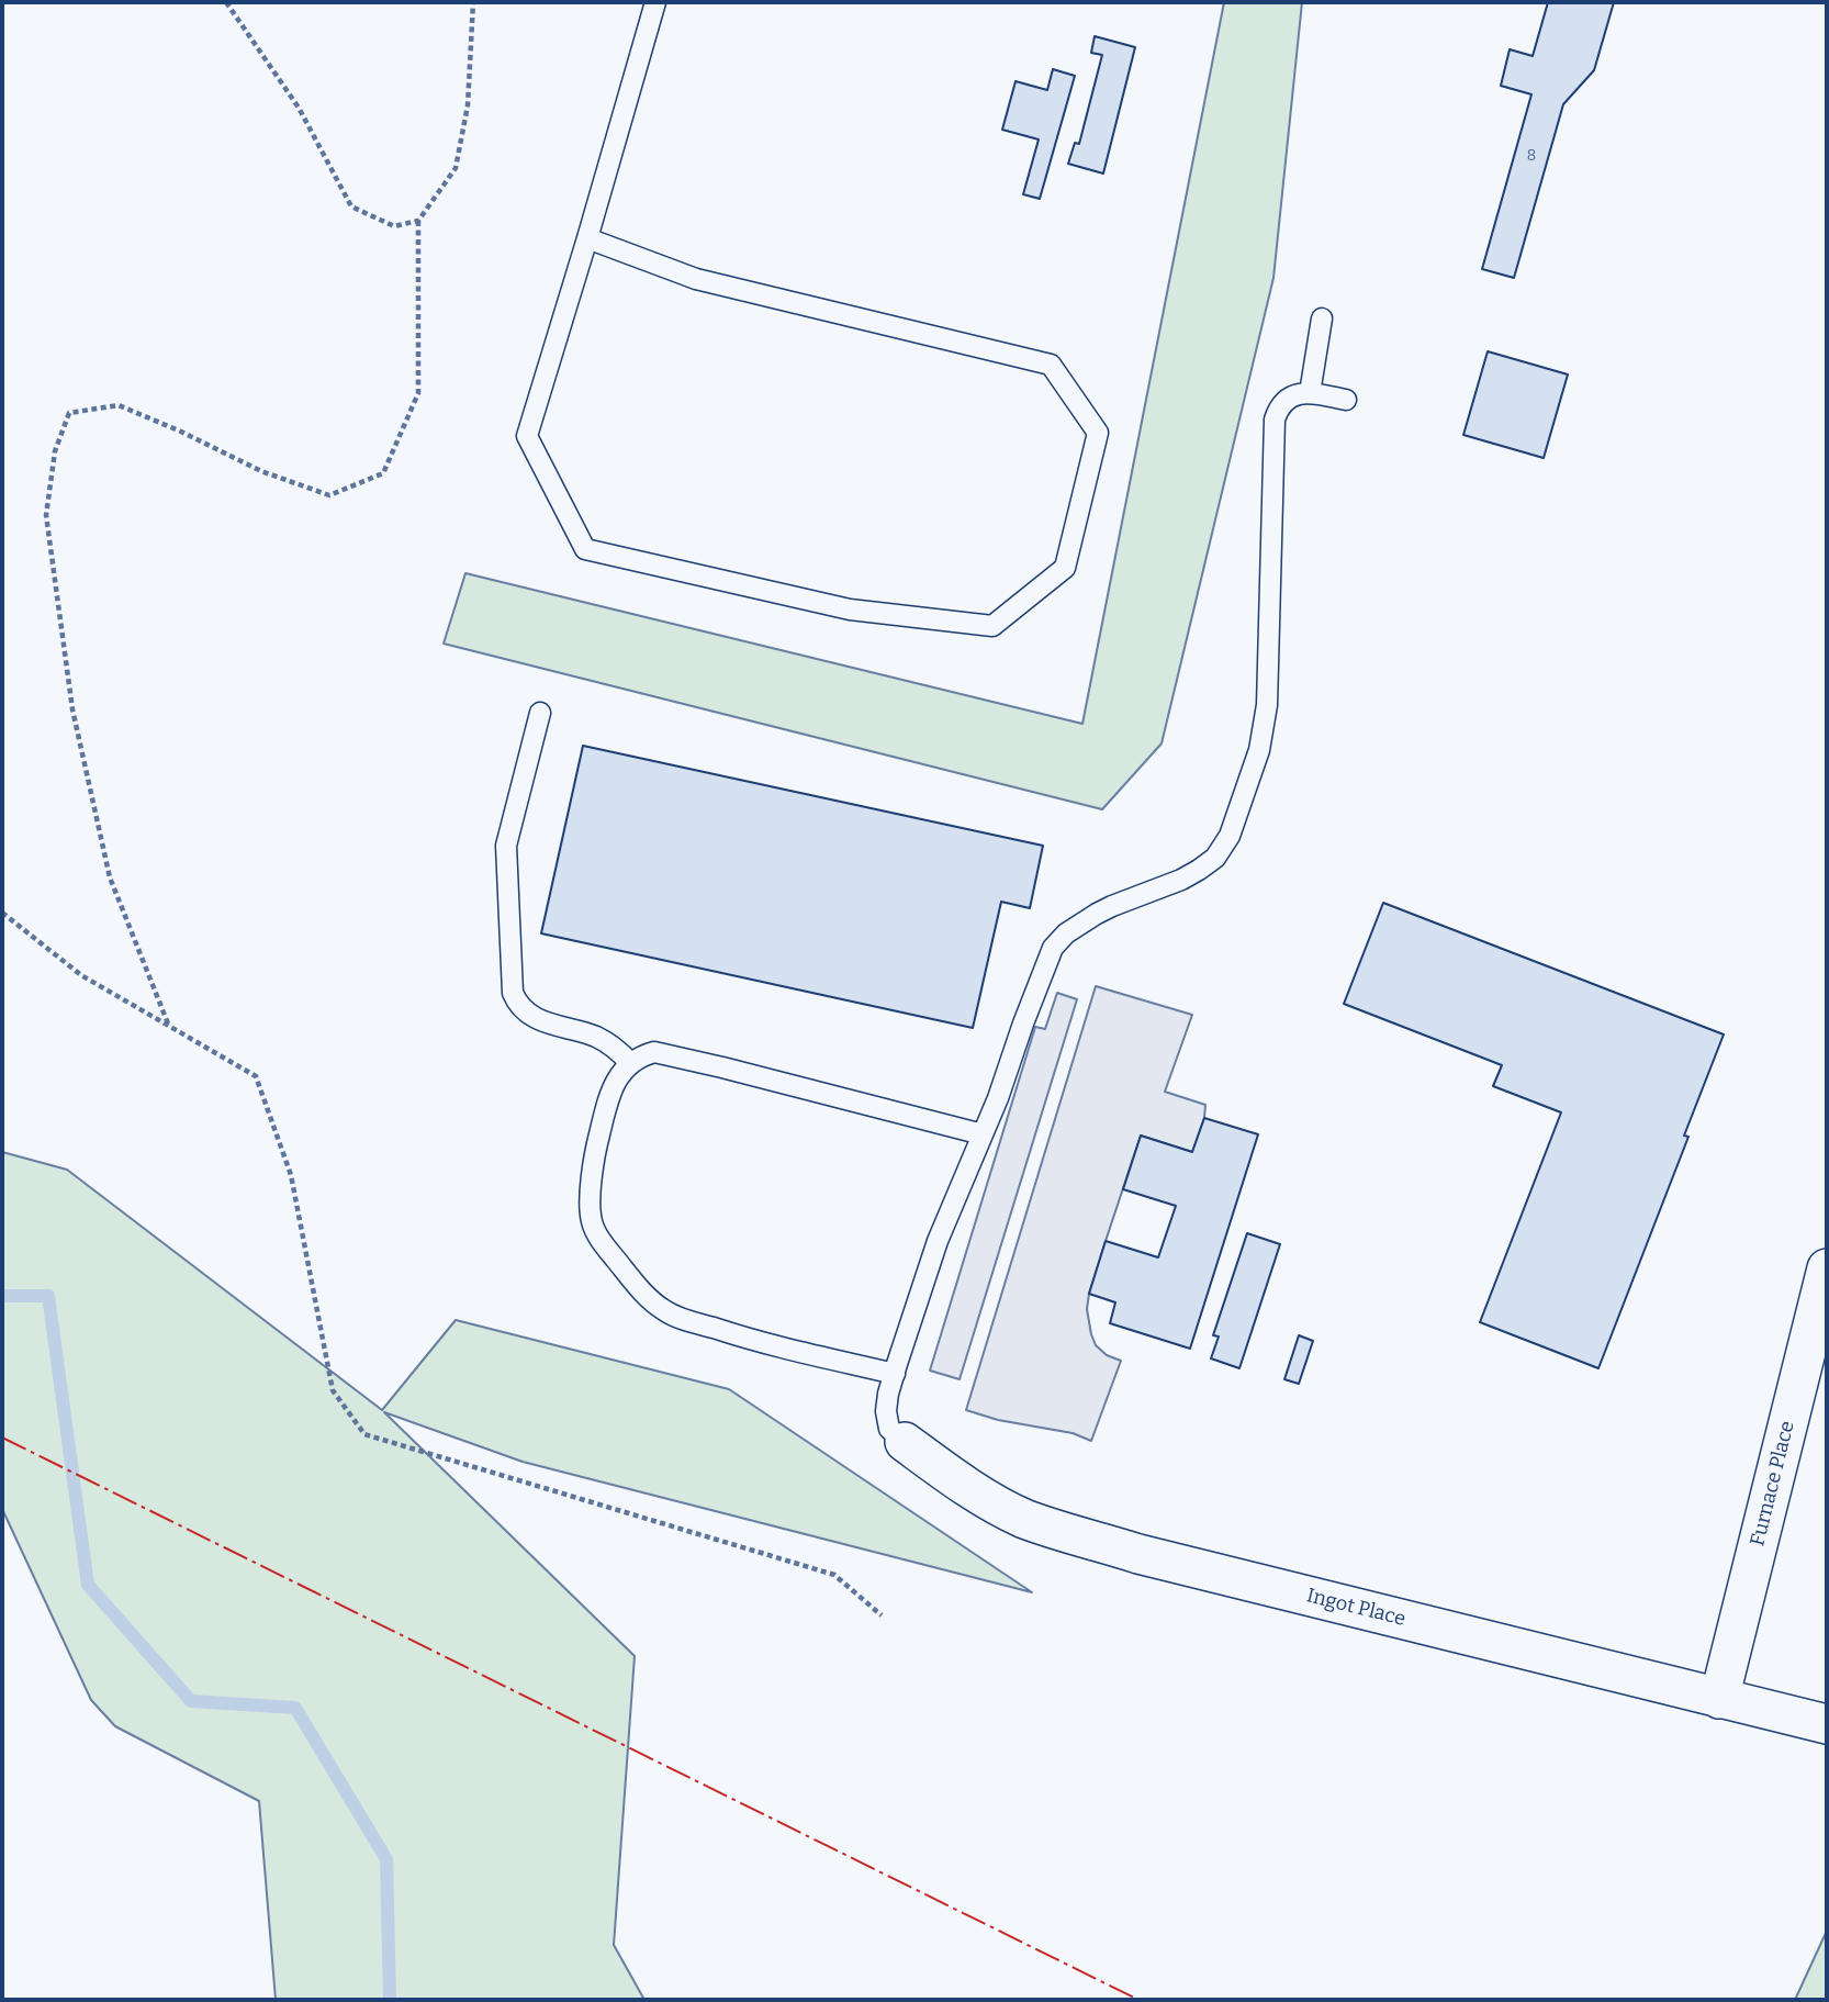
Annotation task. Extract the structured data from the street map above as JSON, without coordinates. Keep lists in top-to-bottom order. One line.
{"streets":{"street":["Furnace Place","Ingot Place"]},"crossings":[["Furnace Place","Ingot Place"]],"house_numbers":["8"]}
